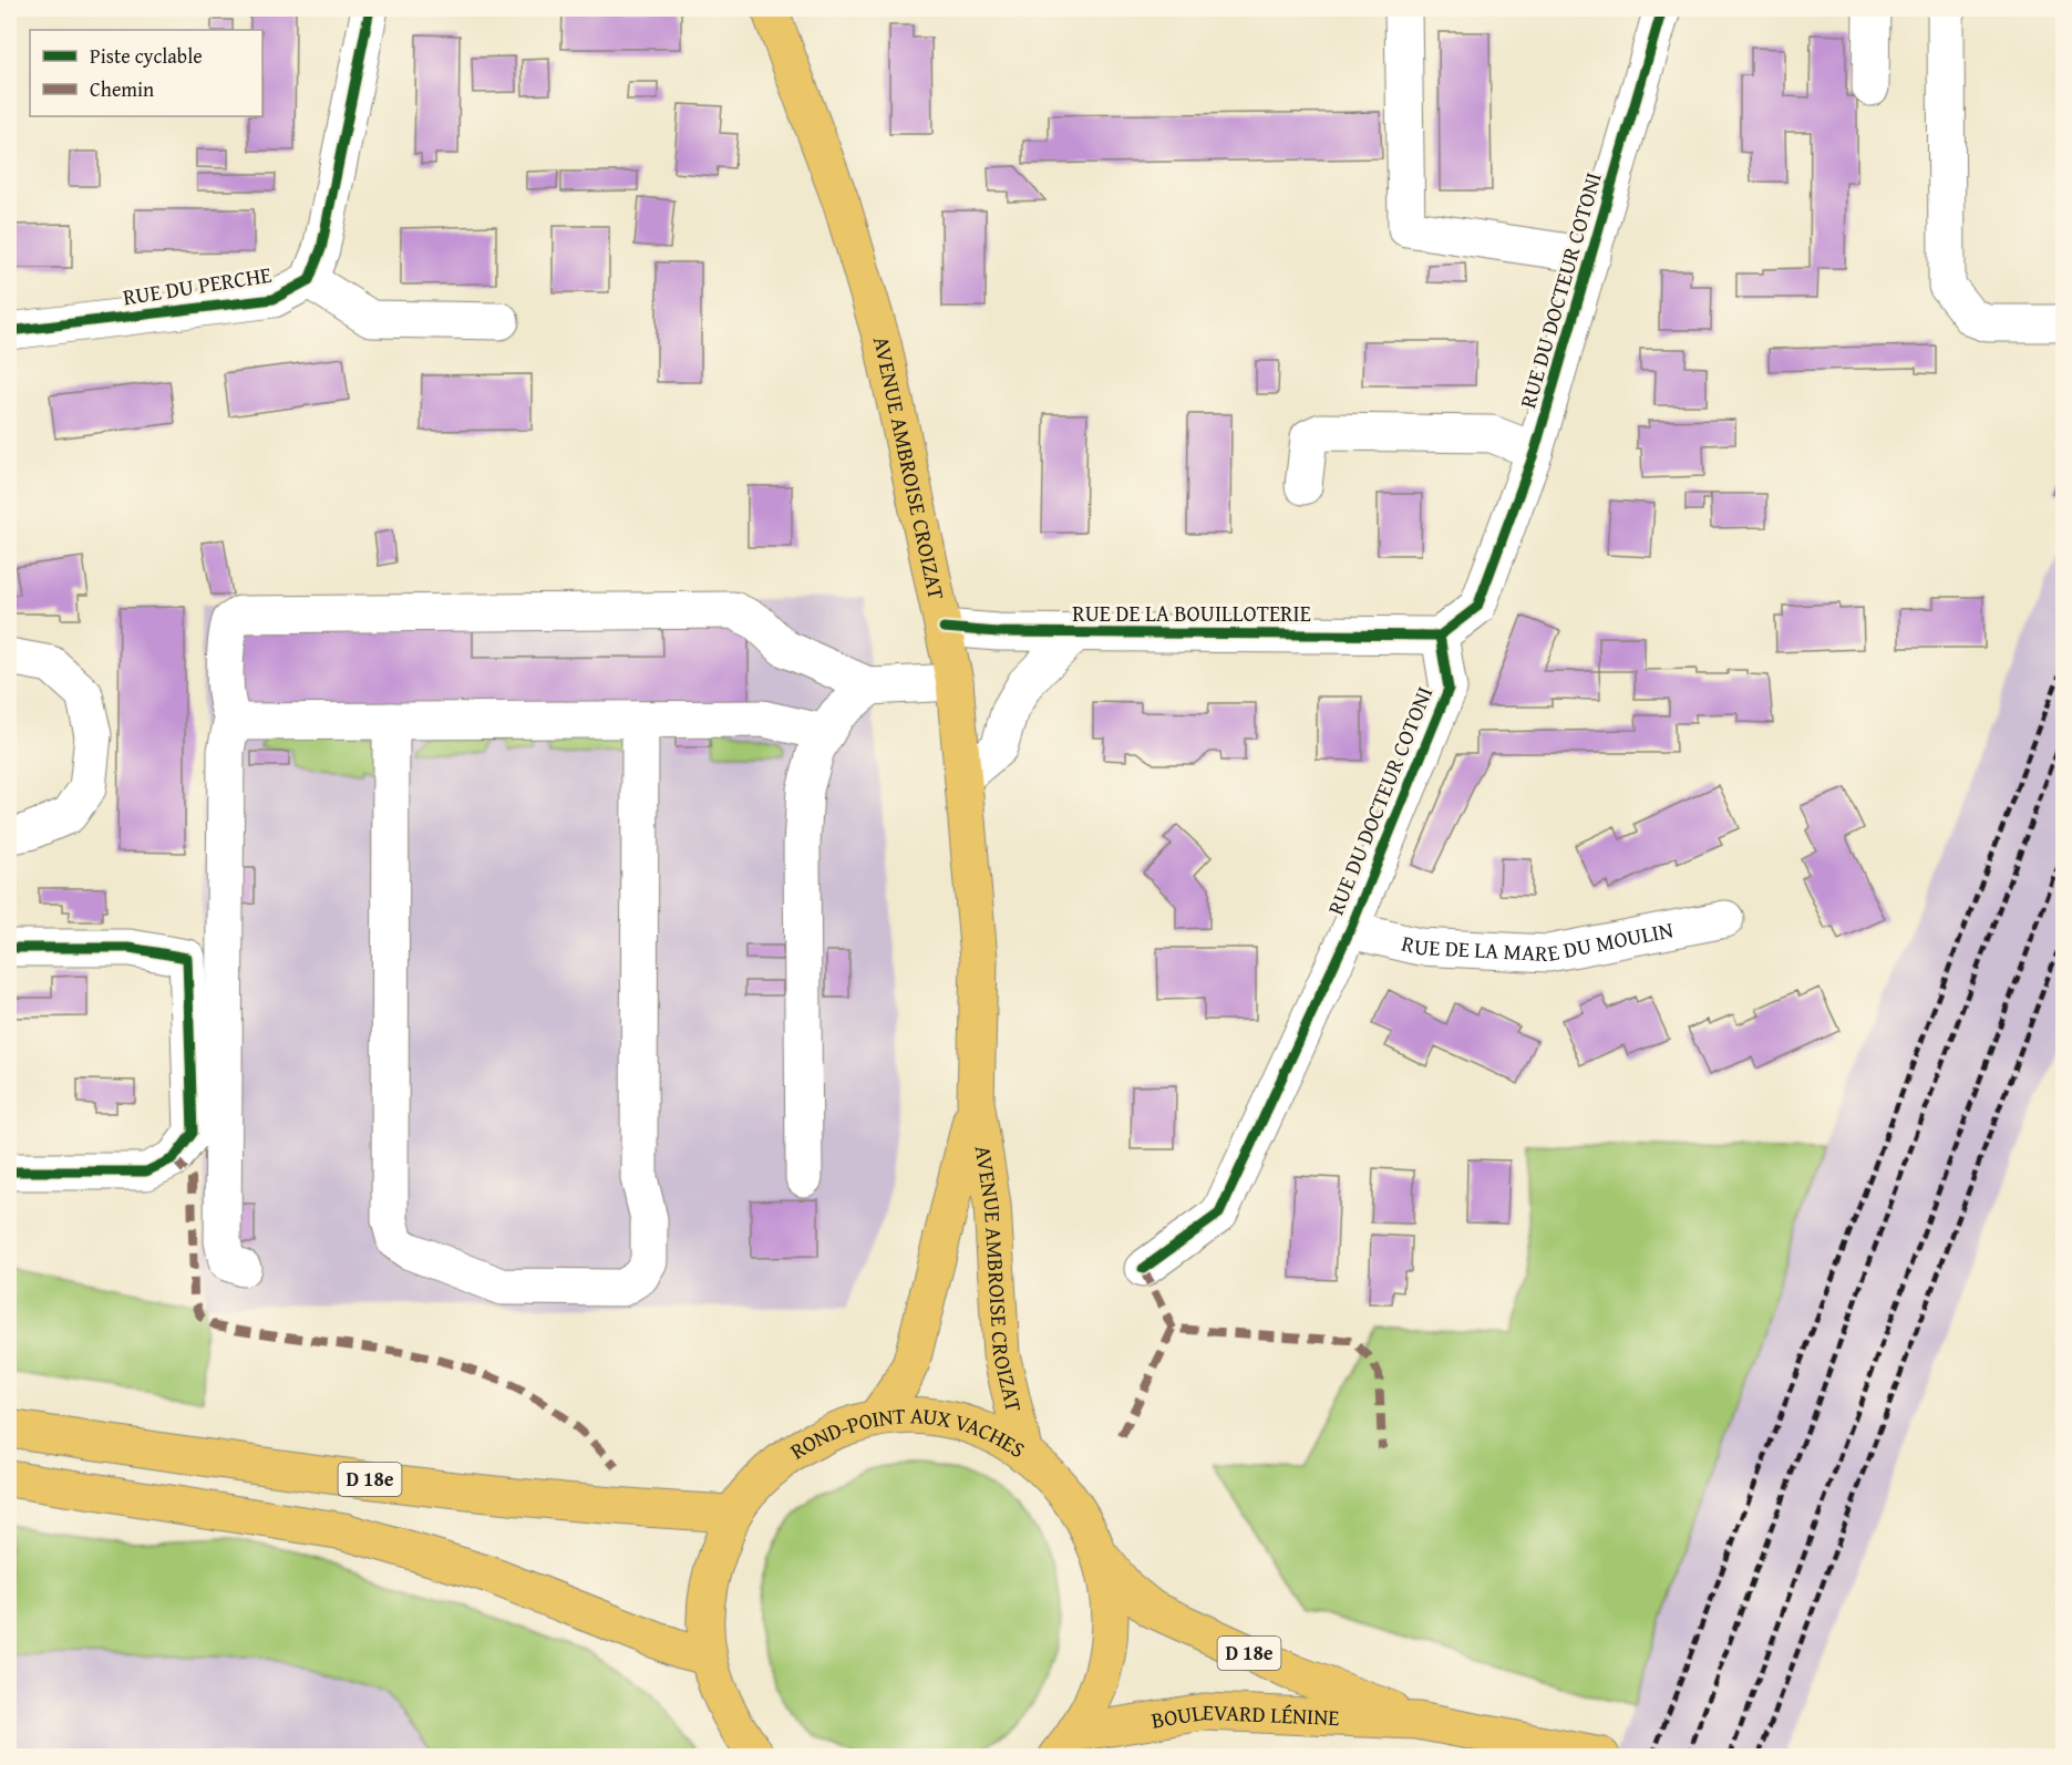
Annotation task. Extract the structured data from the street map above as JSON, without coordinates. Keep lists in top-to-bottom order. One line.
{"streets":{"main road":["AVENUE AMBROISE CROIZAT","ROND-POINT AUX VACHES","D 18e","BOULEVARD LÉNINE"],"street":["RUE DU PERCHE","RUE DU DOCTEUR COTONI","RUE DE LA BOUILLOTERIE","RUE DE LA MARE DU MOULIN"]},"crossings":[["RUE DU DOCTEUR COTONI","RUE DE LA BOUILLOTERIE"],["RUE DU DOCTEUR COTONI","RUE DE LA MARE DU MOULIN"],["AVENUE AMBROISE CROIZAT","RUE DE LA BOUILLOTERIE"],["AVENUE AMBROISE CROIZAT","ROND-POINT AUX VACHES"],["ROND-POINT AUX VACHES","D 18e"],["ROND-POINT AUX VACHES","BOULEVARD LÉNINE"]],"legend":["Piste cyclable","Chemin"]}
